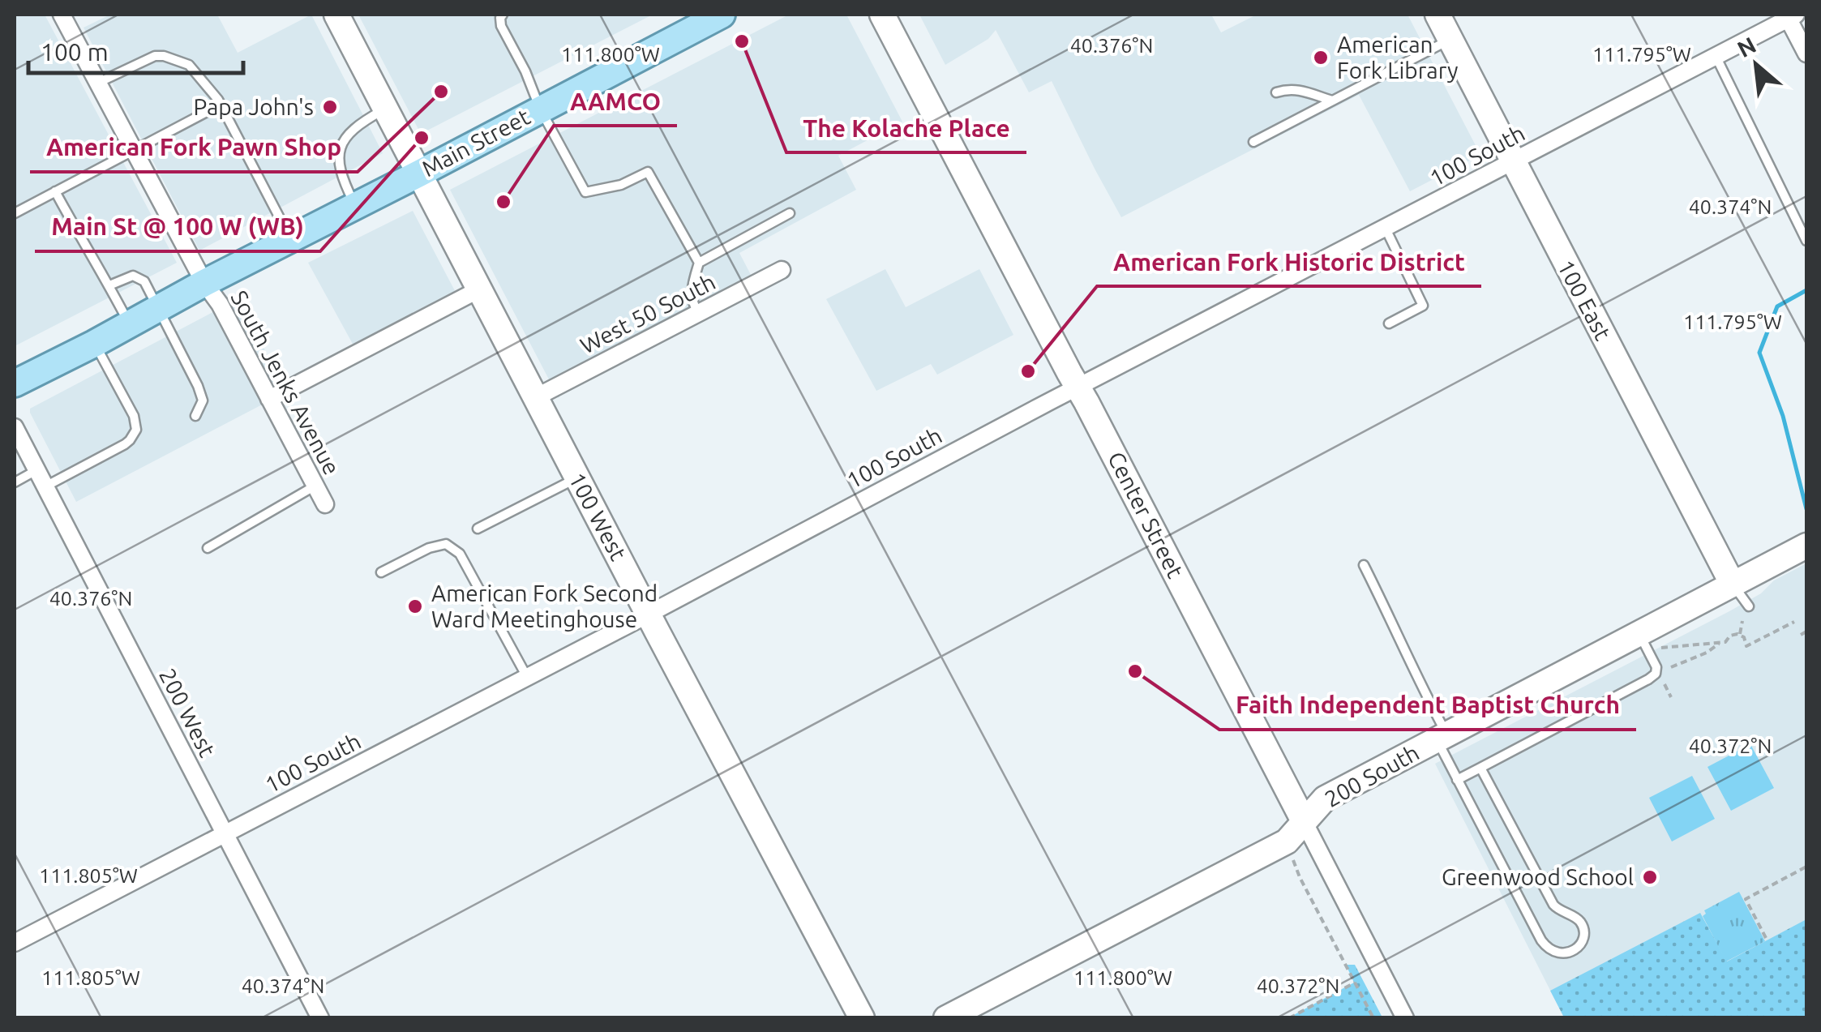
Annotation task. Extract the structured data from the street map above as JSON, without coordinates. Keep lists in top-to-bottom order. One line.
{"streets":{"main road":["Main Street"],"street":["100 South","100 East","West 50 South","South Jenks Avenue","Center Street","100 West","200 West","200 South"]},"crossings":[["Main Street","South Jenks Avenue"],["Main Street","100 West"],["100 South","100 East"],["100 South","Center Street"],["100 South","100 West"],["100 South","200 West"],["100 East","200 South"],["West 50 South","100 West"],["Center Street","200 South"]],"places":["The Kolache Place","American Fork Library","American Fork Pawn Shop","Papa John's","Main St @ 100 W (WB)","AAMCO","American Fork Historic District","American Fork Second Ward Meetinghouse","Faith Independent Baptist Church","Greenwood School"],"scale_bar":"100 m","north":"top left","coordinates":["40.376°N","111.800°W","111.795°W","40.374°N","40.372°N","111.805°W"]}
